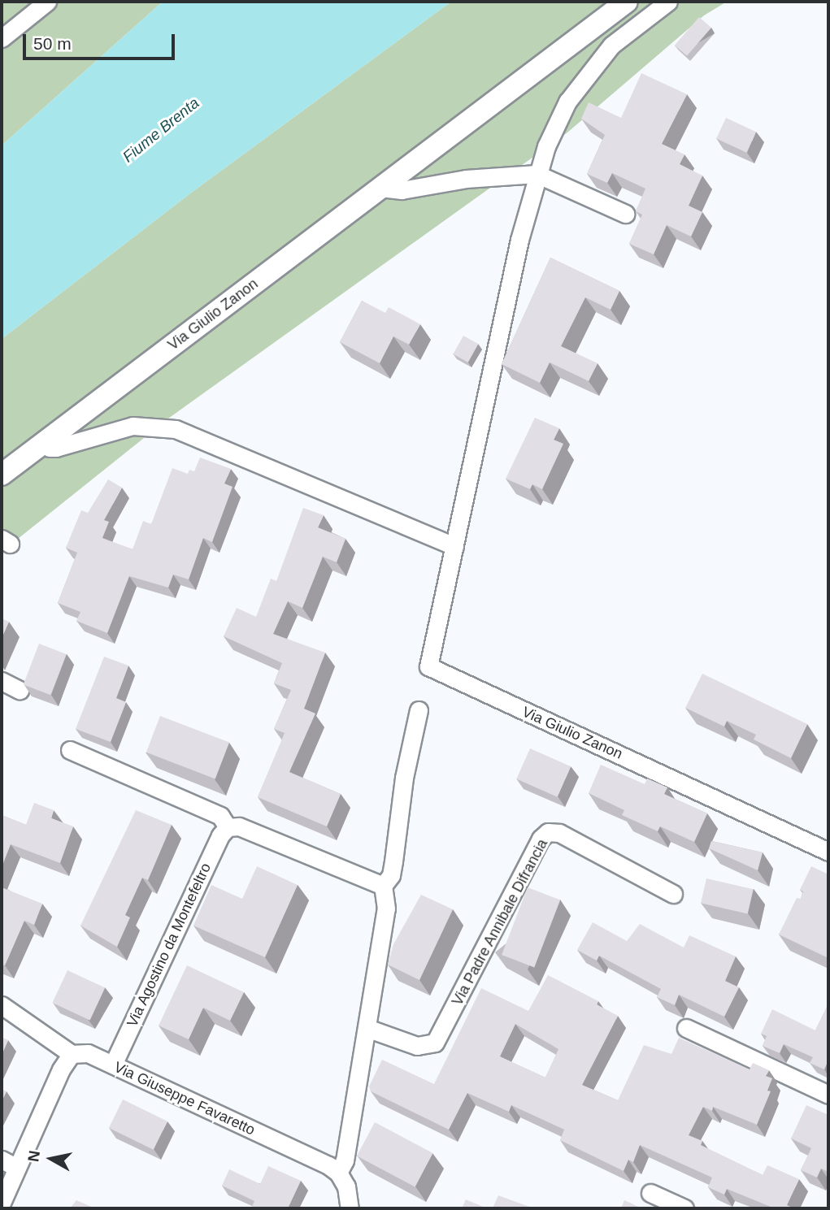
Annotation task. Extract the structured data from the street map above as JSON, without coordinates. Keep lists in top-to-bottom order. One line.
{"streets":{"street":["Via Giulio Zanon","Via Padre Annibale Difrancia","Via Agostino da Montefeltro","Via Giuseppe Favaretto"]},"crossings":[["Via Agostino da Montefeltro","Via Giuseppe Favaretto"]],"water":["Fiume Brenta"],"scale_bar":"50 m","north":"left"}
